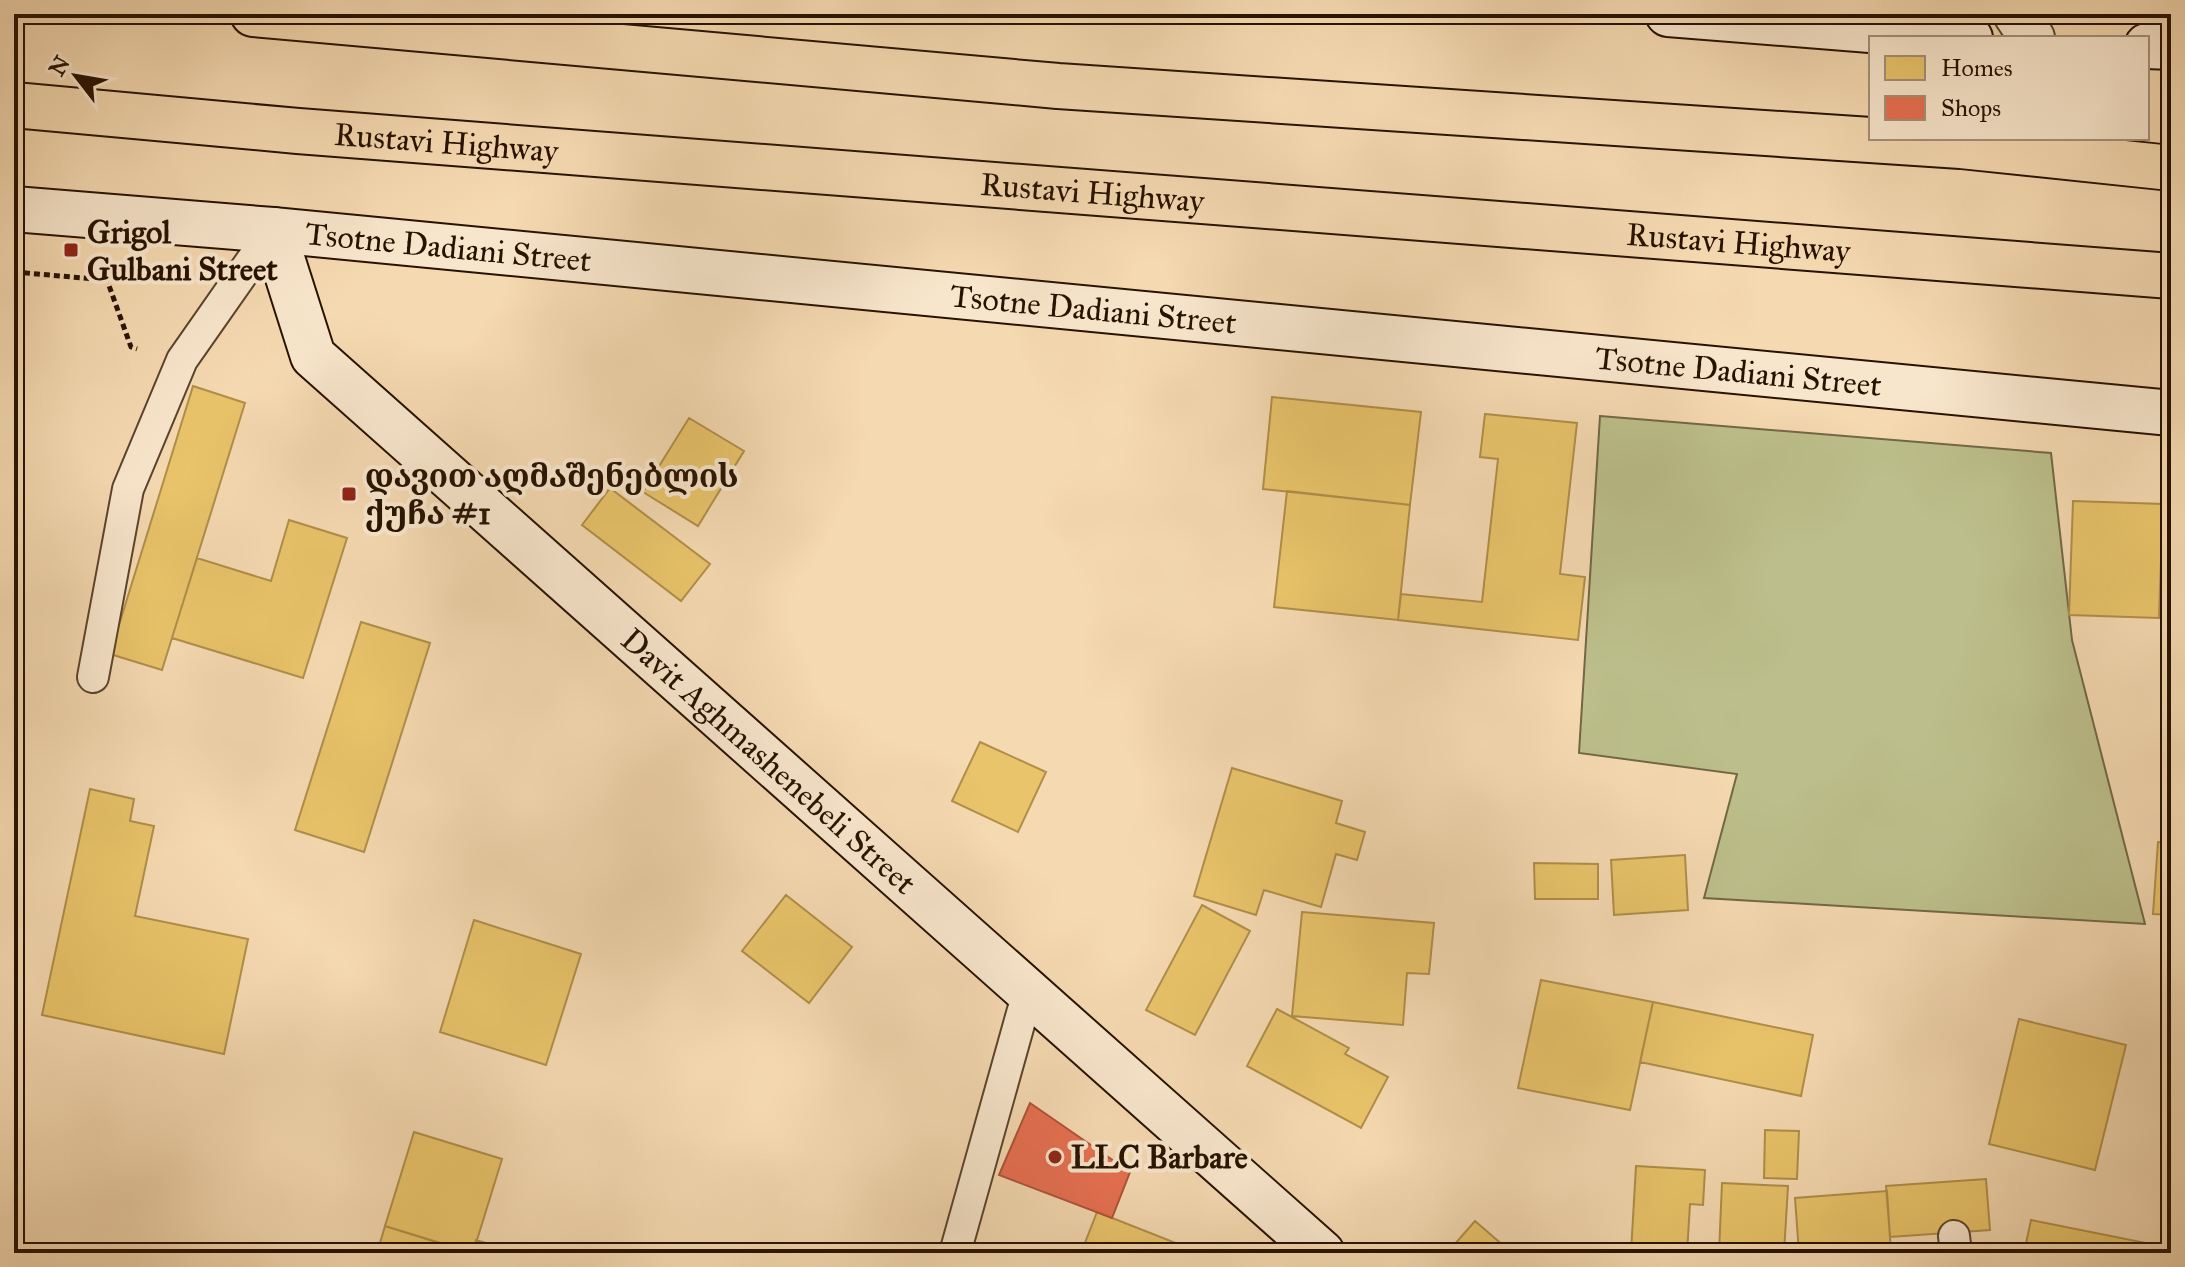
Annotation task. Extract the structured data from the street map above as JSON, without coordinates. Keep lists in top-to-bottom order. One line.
{"streets":{"highway":["Rustavi Highway"],"street":["Tsotne Dadiani Street","Davit Aghmashenebeli Street"]},"crossings":[["Tsotne Dadiani Street","Davit Aghmashenebeli Street"]],"places":{"transit":["Grigol Gulbani Street","დავით აღმაშენებლის ქუჩა #1"],"other":["LLC Barbare"]},"legend":["Homes","Shops"],"north":"top left"}
